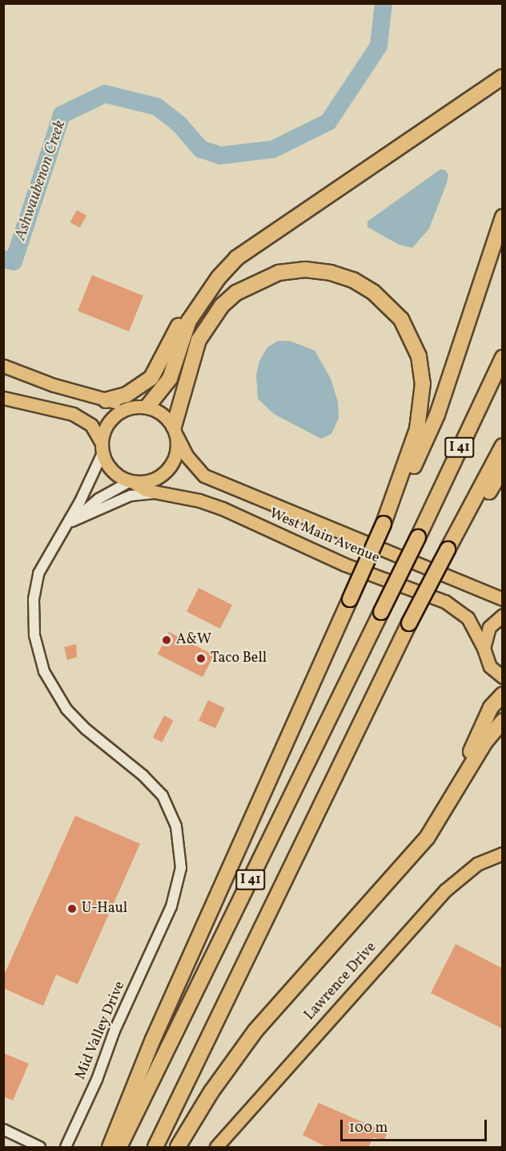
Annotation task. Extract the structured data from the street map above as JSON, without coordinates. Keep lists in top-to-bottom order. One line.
{"streets":{"highway":["I 41"],"main road":["West Main Avenue","Lawrence Drive"],"street":["Mid Valley Drive"]},"water":["Ashwaubenon Creek"],"places":["A&W","Taco Bell","U-Haul"],"scale_bar":"100 m"}
